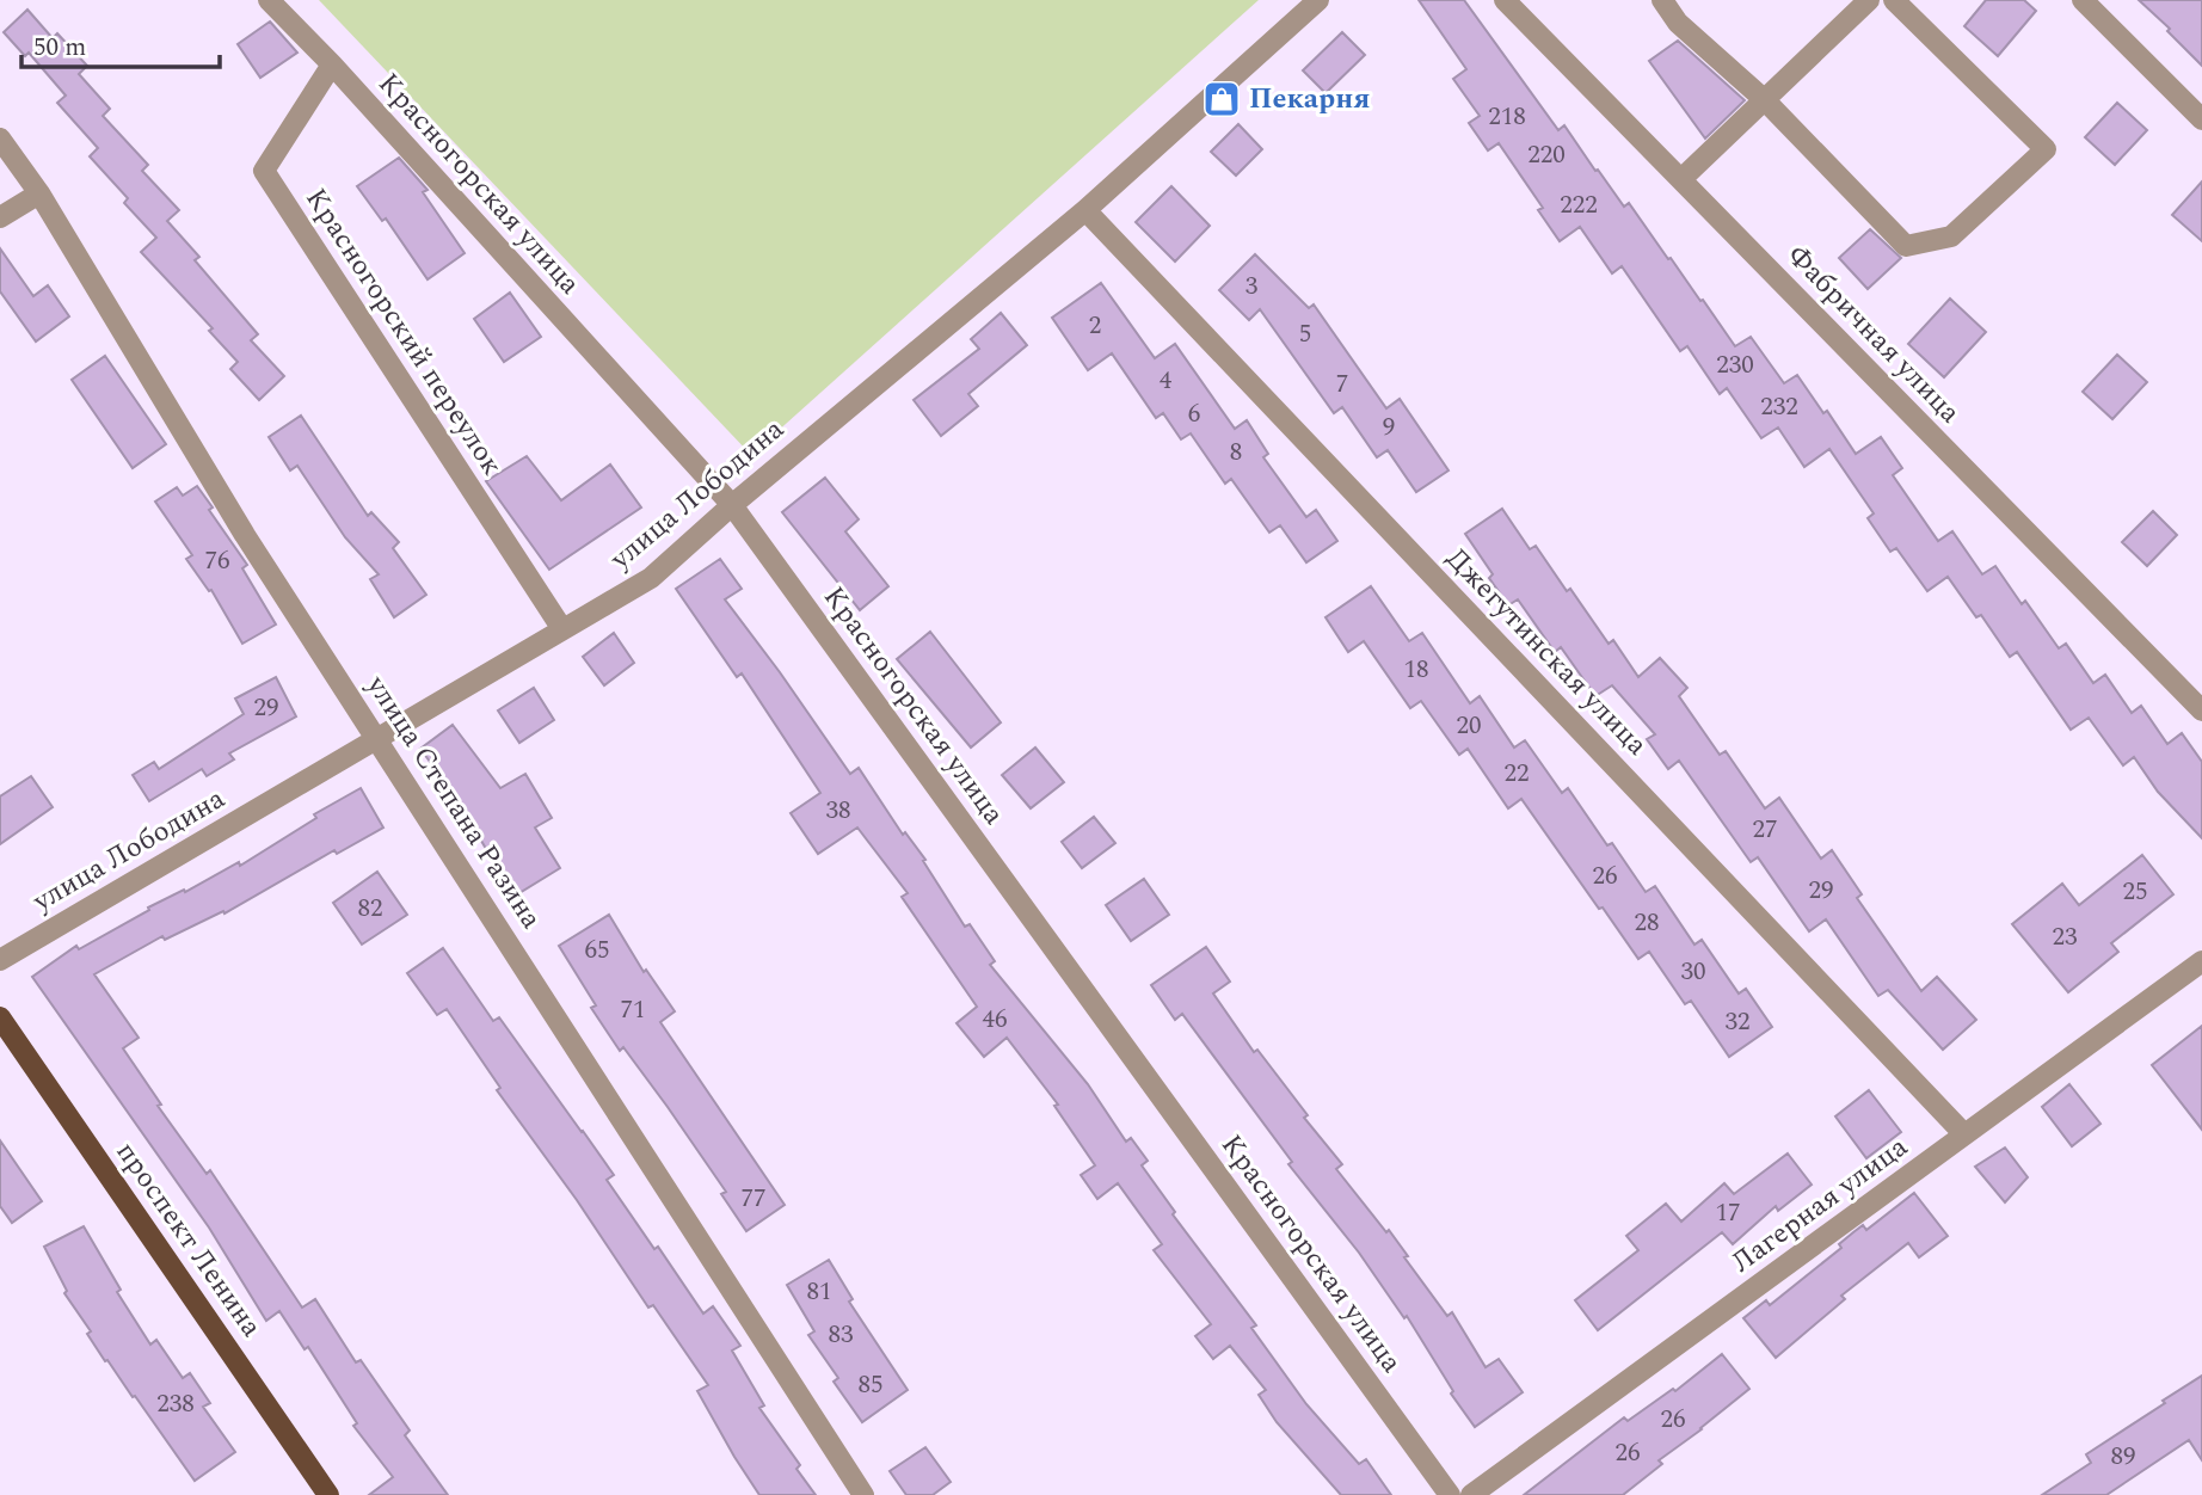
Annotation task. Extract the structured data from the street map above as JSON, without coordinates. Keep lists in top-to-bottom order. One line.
{"streets":{"main road":["проспект Ленина"],"street":["Красногорская улица","Красногорский переулок","Фабричная улица","улица Лободина","Джегутинская улица","улица Степана Разина","Лагерная улица"]},"crossings":[["Красногорская улица","Красногорский переулок"],["Красногорская улица","улица Лободина"],["Красногорский переулок","улица Лободина"],["улица Лободина","Джегутинская улица"],["улица Лободина","улица Степана Разина"],["Джегутинская улица","Лагерная улица"]],"places":{"shop":["Пекарня"]},"house_numbers":["218","220","222","3","2","5","230","4","7","232","6","9","8","76","18","29","20","22","38","27","26","29","25","82","28","23","65","30","71","46","32","77","17","81","83","85","238","26","26","89"],"scale_bar":"50 m"}
